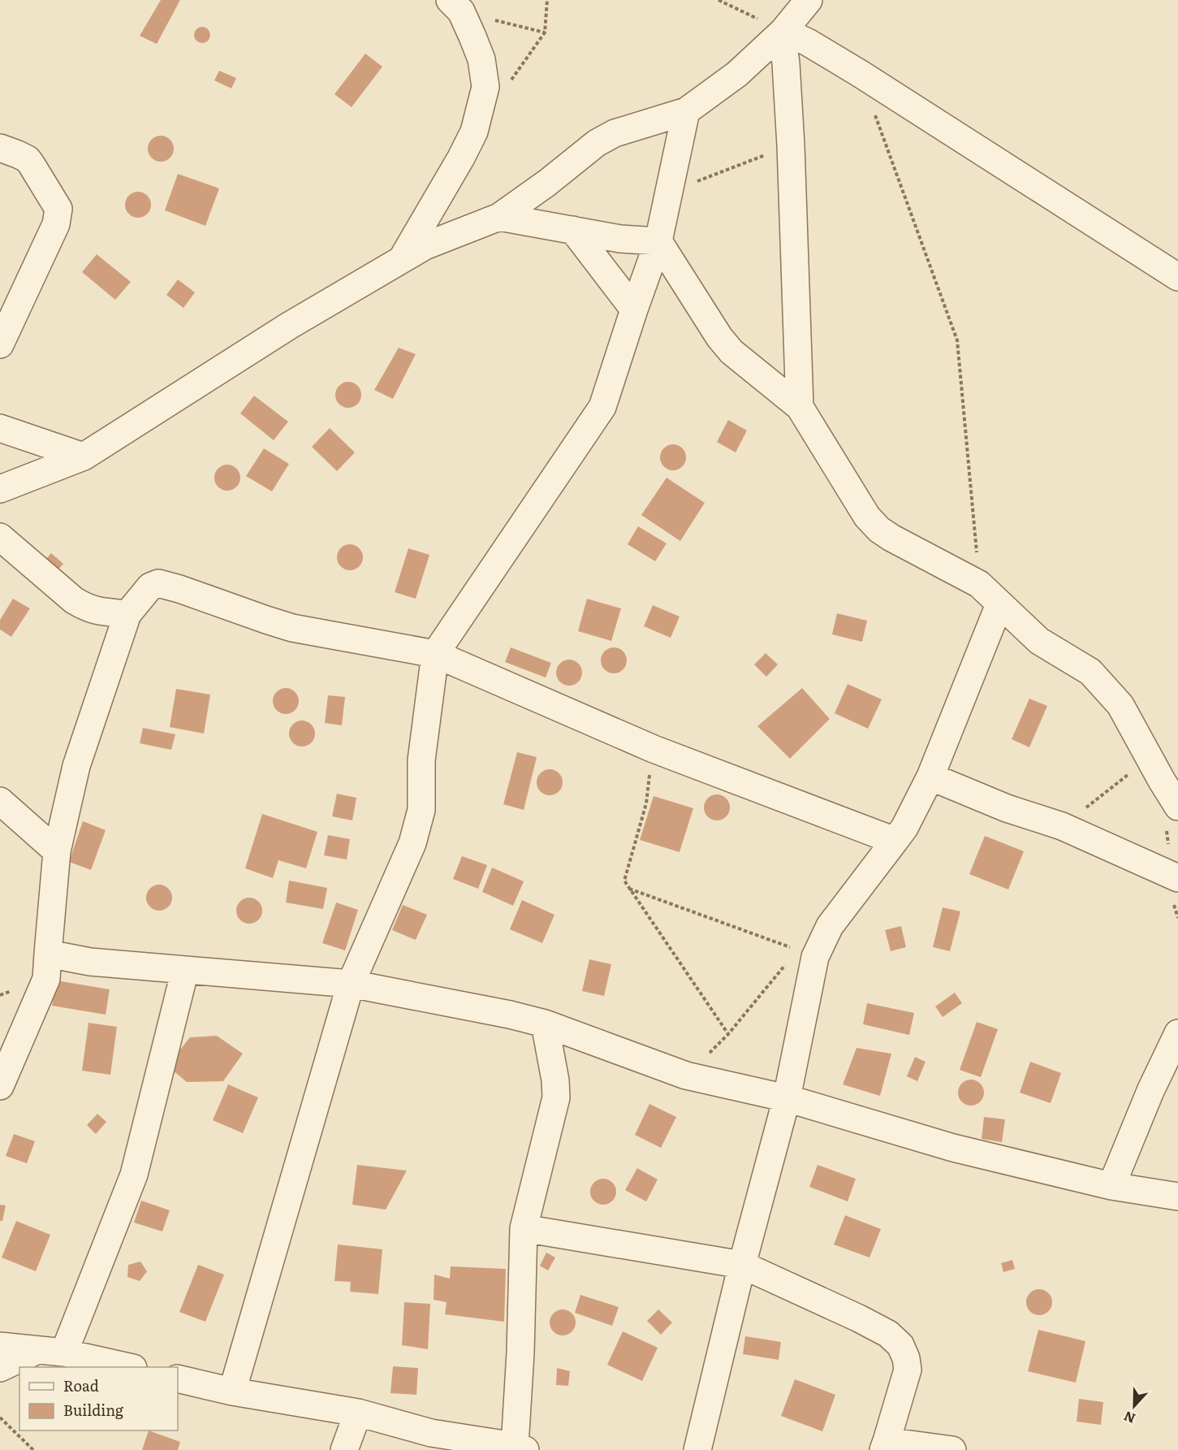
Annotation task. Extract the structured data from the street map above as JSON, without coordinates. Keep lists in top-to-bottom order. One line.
{"legend":["Road","Building"],"north":"bottom"}
